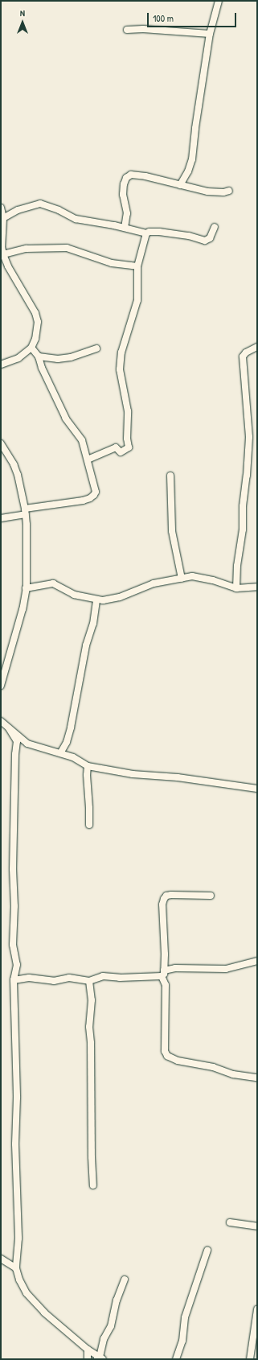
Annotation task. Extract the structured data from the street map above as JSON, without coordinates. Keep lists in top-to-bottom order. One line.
{"scale_bar":"100 m","north":"top"}
